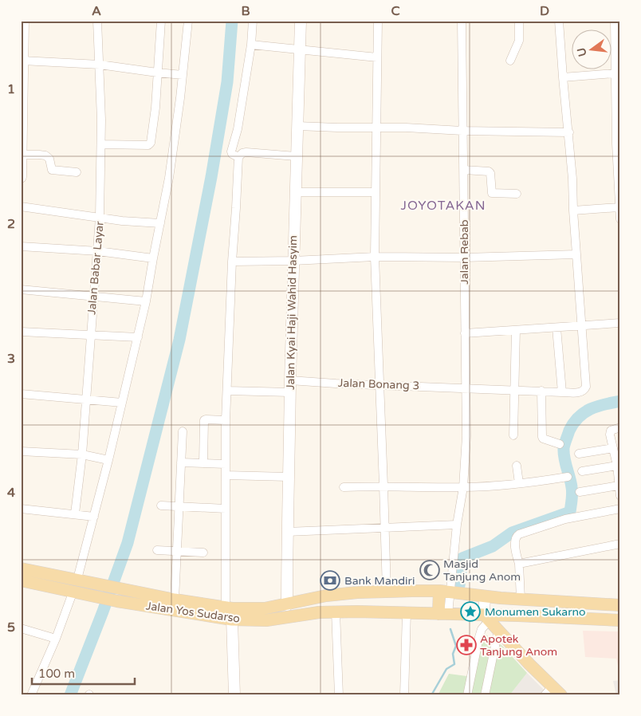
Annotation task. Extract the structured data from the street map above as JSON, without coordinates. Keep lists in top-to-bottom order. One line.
{"streets":{"main road":["Jalan Kyai Haji Wahid Hasyim","Jalan Yos Sudarso"],"street":["Jalan Rebab","Jalan Babar Layar","Jalan Bonang 3"]},"crossings":[["Jalan Rebab","Jalan Bonang 3"],["Jalan Kyai Haji Wahid Hasyim","Jalan Bonang 3"]],"districts":["JOYOTAKAN"],"places":{"mosque":["Masjid Tanjung Anom"],"bank":["Bank Mandiri"],"place":["Monumen Sukarno"],"pharmacy":["Apotek Tanjung Anom"]},"scale_bar":"100 m","north":"left","grid":{"columns":["A","B","C","D"],"rows":["1","2","3","4","5"]}}
